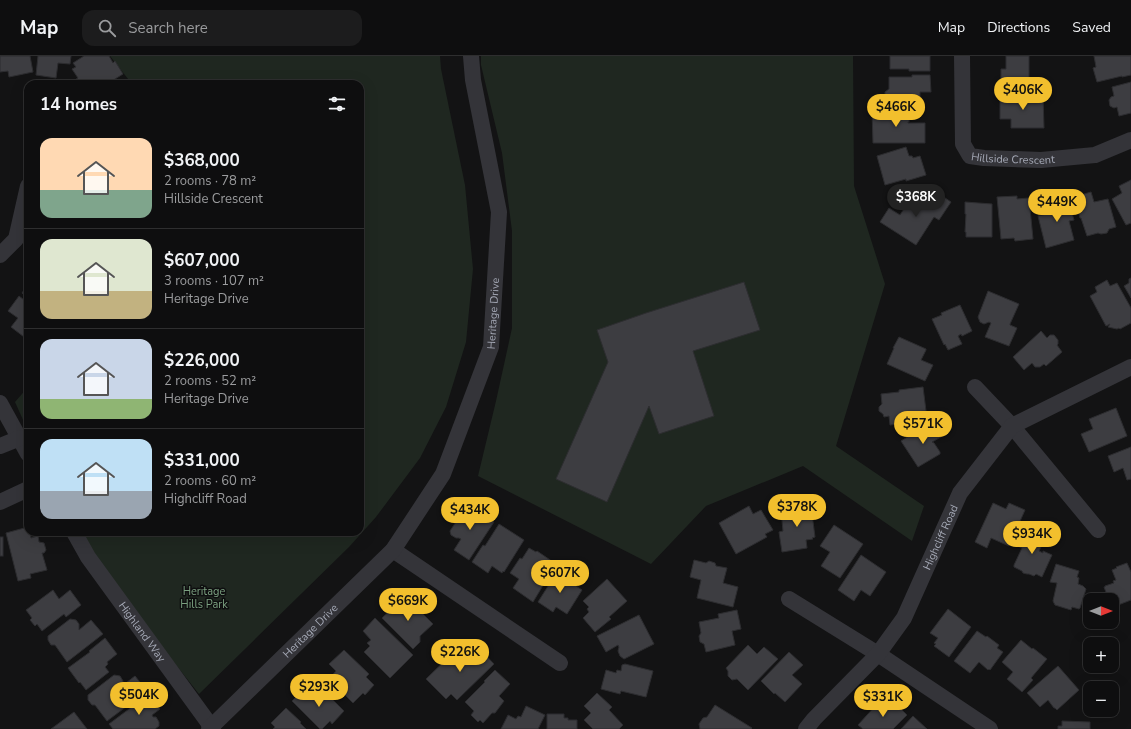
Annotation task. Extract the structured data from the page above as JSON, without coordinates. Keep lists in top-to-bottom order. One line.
{"streets":{"street":["Hillside Crescent","Heritage Drive","Highcliff Road","Highland Way"]},"crossings":[["Heritage Drive","Highland Way"]],"parks":["Heritage Hills Park"],"north":"right","page":{"header":"Map","search":"Search here","nav":["Map","Directions","Saved"],"price":["$406K","$466K","$368K","$449K","$571K","$378K","$434K","$934K","$607K","$669K","$226K","$293K","$504K","$331K"],"heading":"14 homes","list":[{"name":"$368,000","note":"2 rooms · 78 m² · Hillside Crescent"},{"name":"$607,000","note":"3 rooms · 107 m² · Heritage Drive"},{"name":"$226,000","note":"2 rooms · 52 m² · Heritage Drive"},{"name":"$331,000","note":"2 rooms · 60 m² · Highcliff Road"}],"map_buttons":["+","−"]}}
